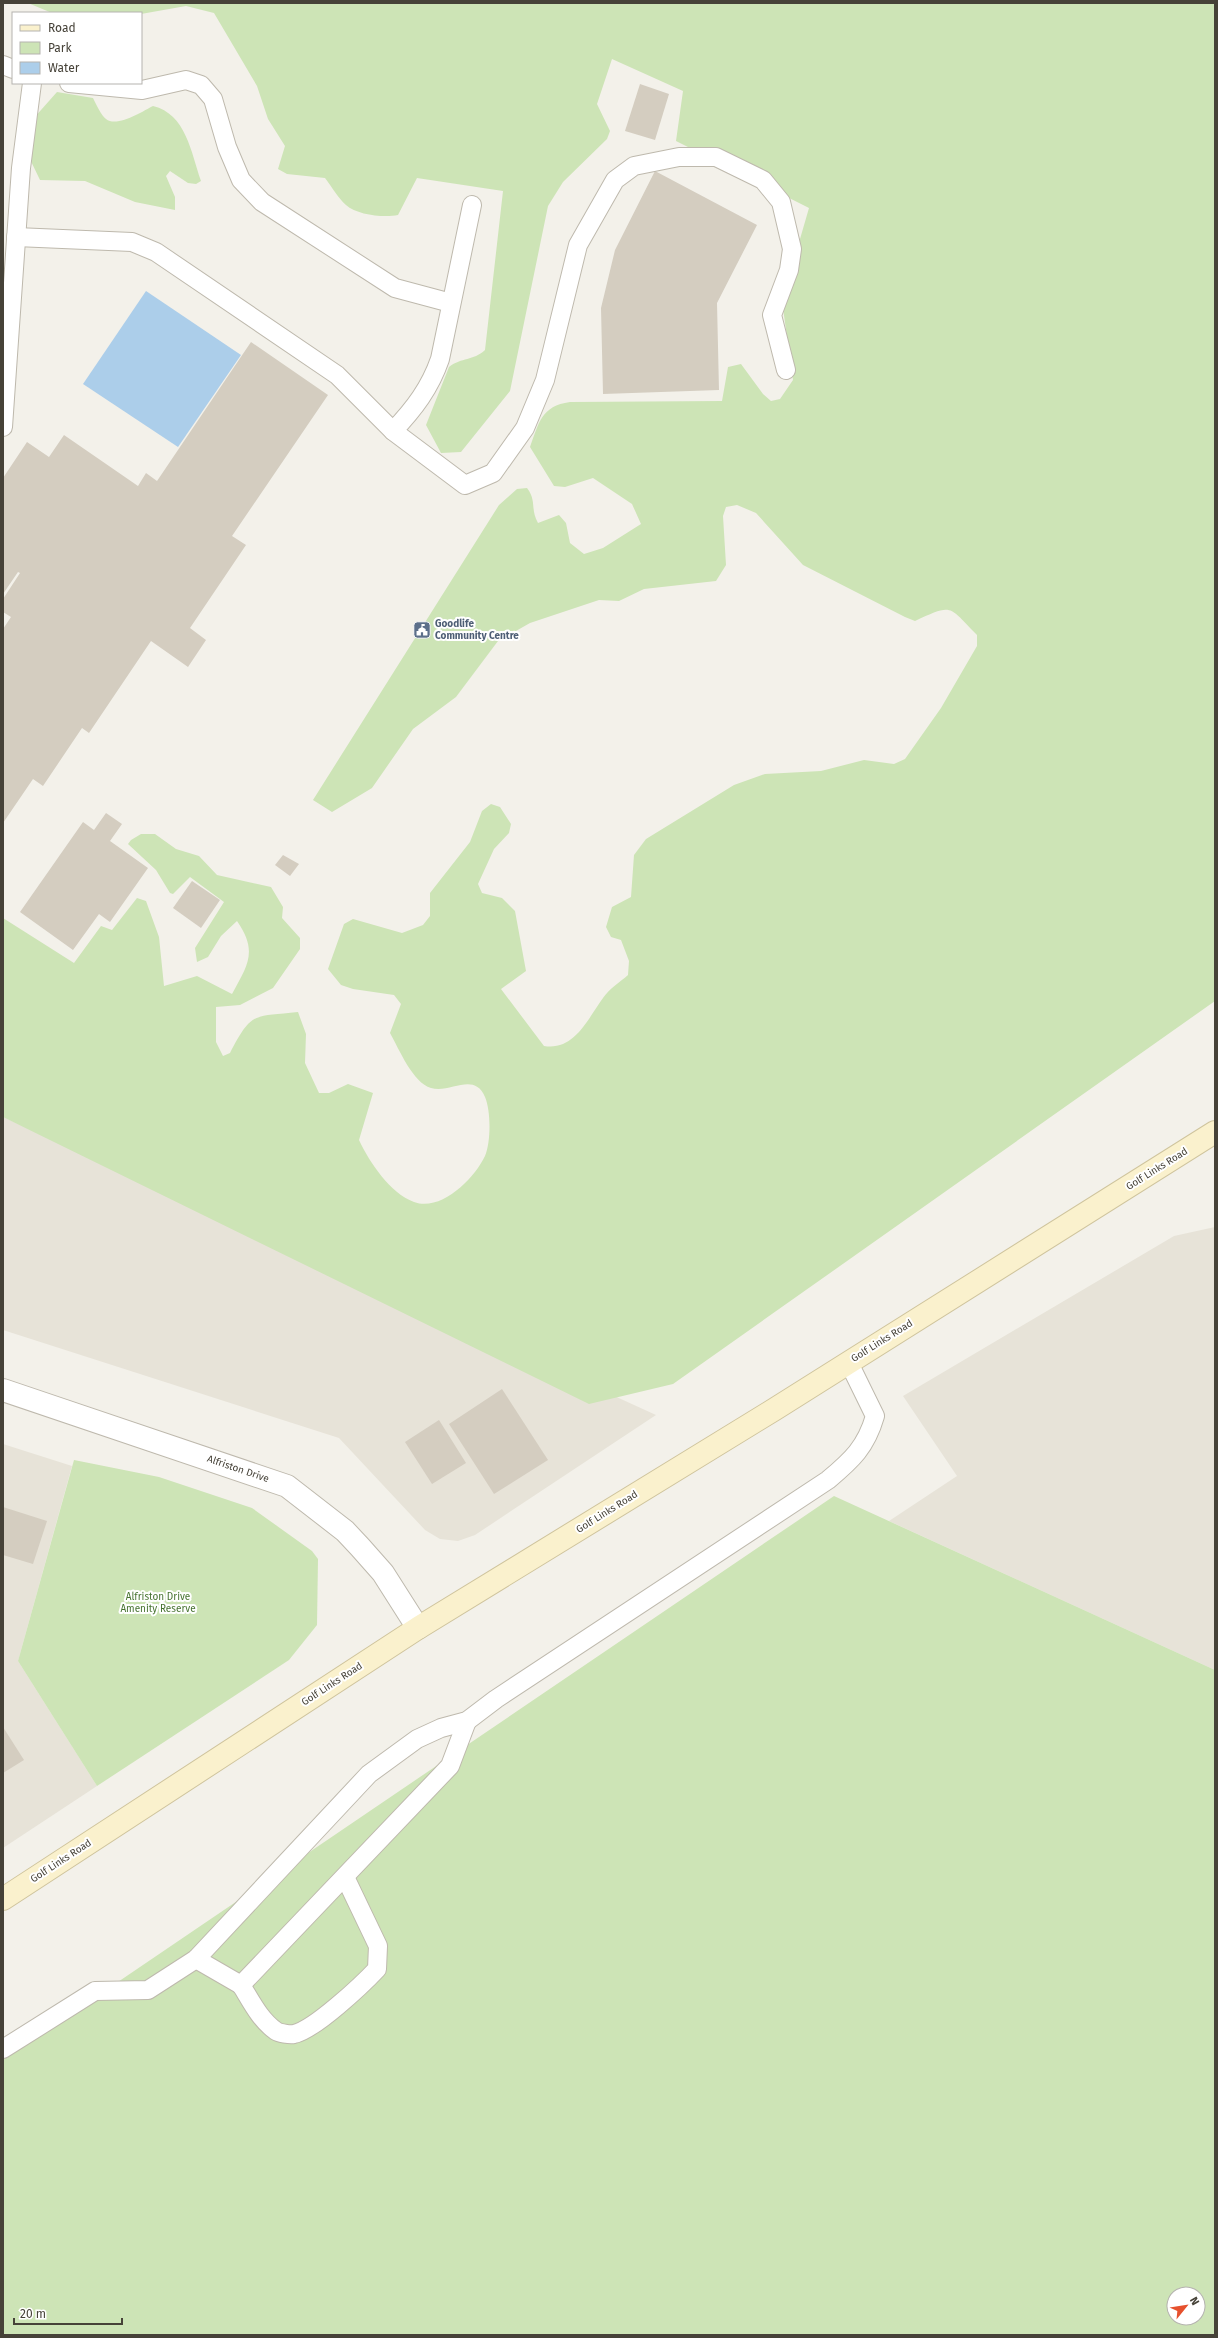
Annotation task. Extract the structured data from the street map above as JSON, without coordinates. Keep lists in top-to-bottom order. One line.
{"streets":{"main road":["Golf Links Road"],"street":["Alfriston Drive"]},"crossings":[["Golf Links Road","Alfriston Drive"]],"parks":["Alfriston Drive Amenity Reserve"],"places":{"public building":["Goodlife Community Centre"]},"legend":["Road","Park","Water"],"scale_bar":"20 m","north":"top right"}
